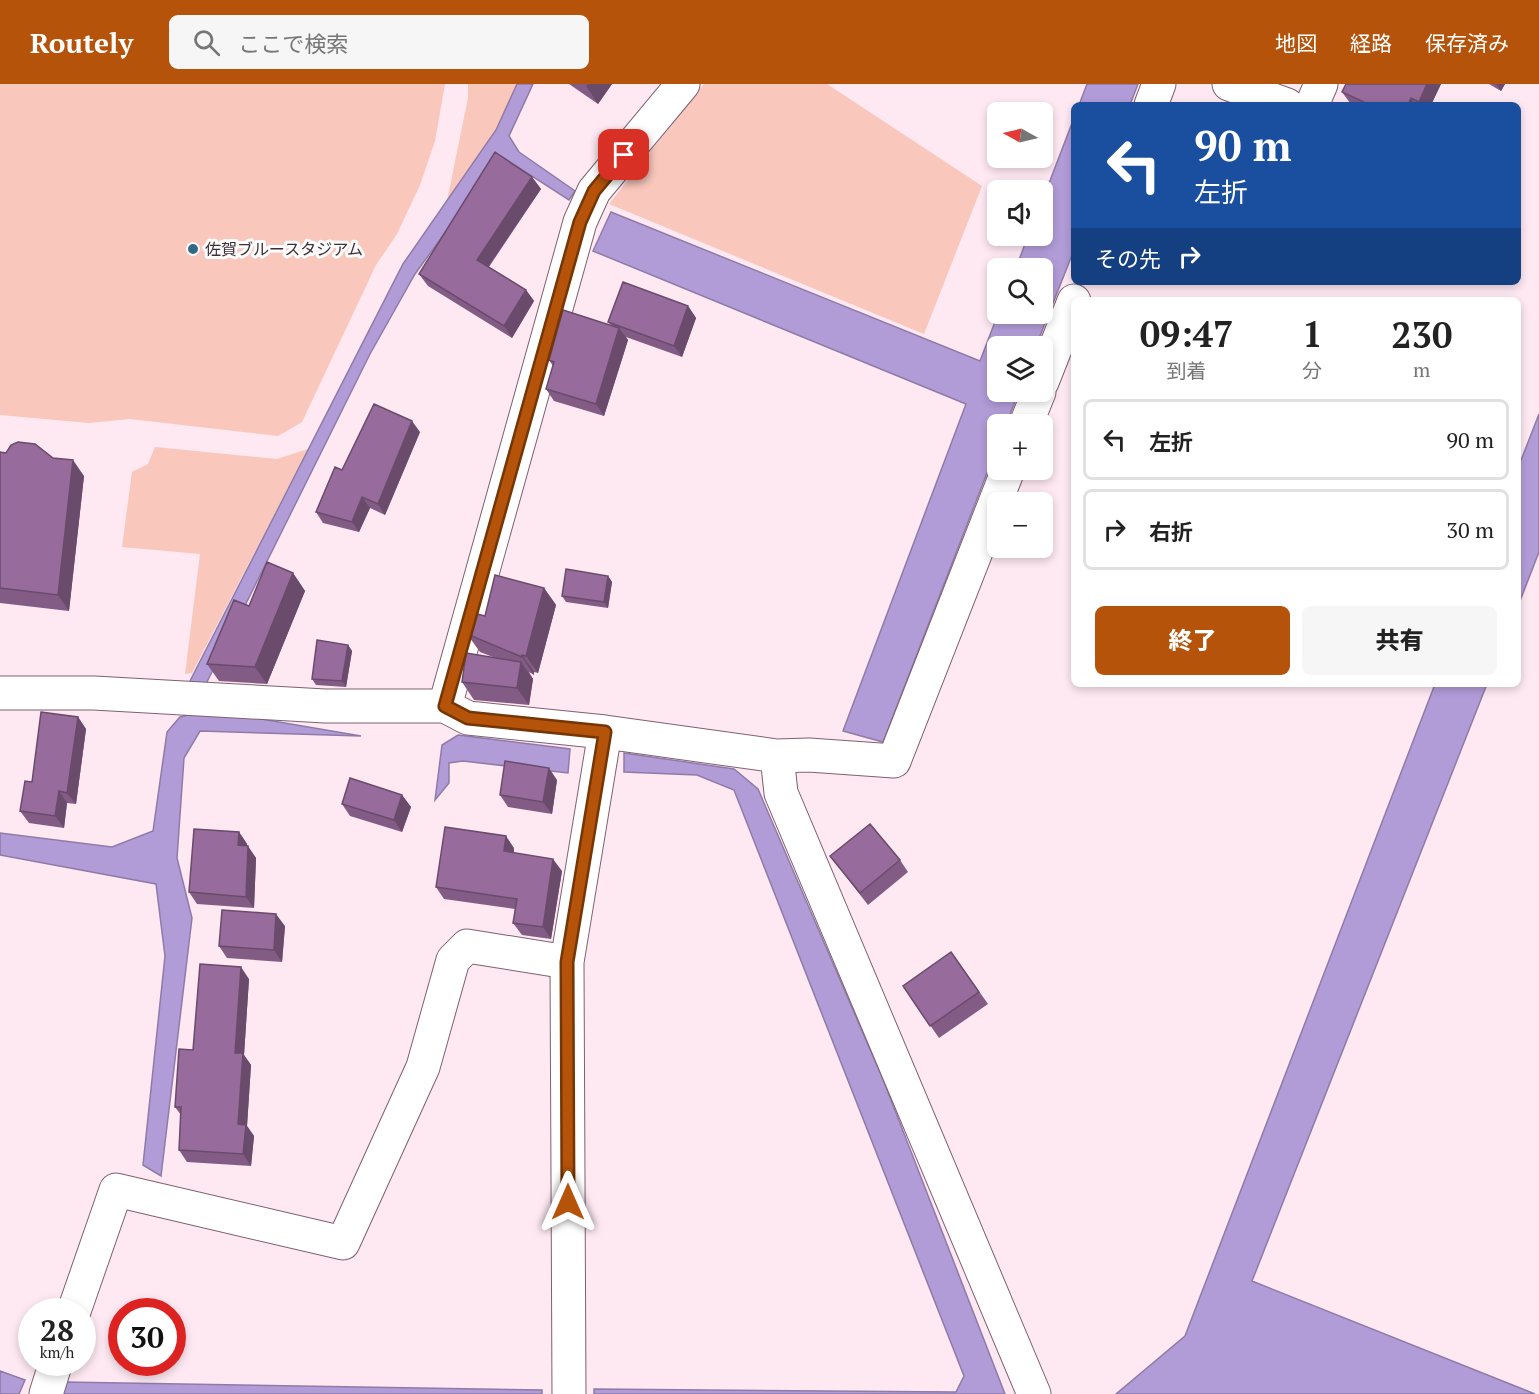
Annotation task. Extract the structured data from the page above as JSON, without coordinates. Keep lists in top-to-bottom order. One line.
{"places":["佐賀ブルースタジアム"],"north":"left","page":{"header":"Routely","search":"ここで検索","nav":["地図","経路","保存済み"],"map_buttons":["+","−"],"turn":["90 m","左折"],"then":"その先","eta":["09:47","到着","1","分","230","m"],"list":[{"name":"左折","value":"90 m"},{"name":"右折","value":"30 m"}],"buttons":["終了","共有"],"speed":"28 km/h","limit":"30"}}
